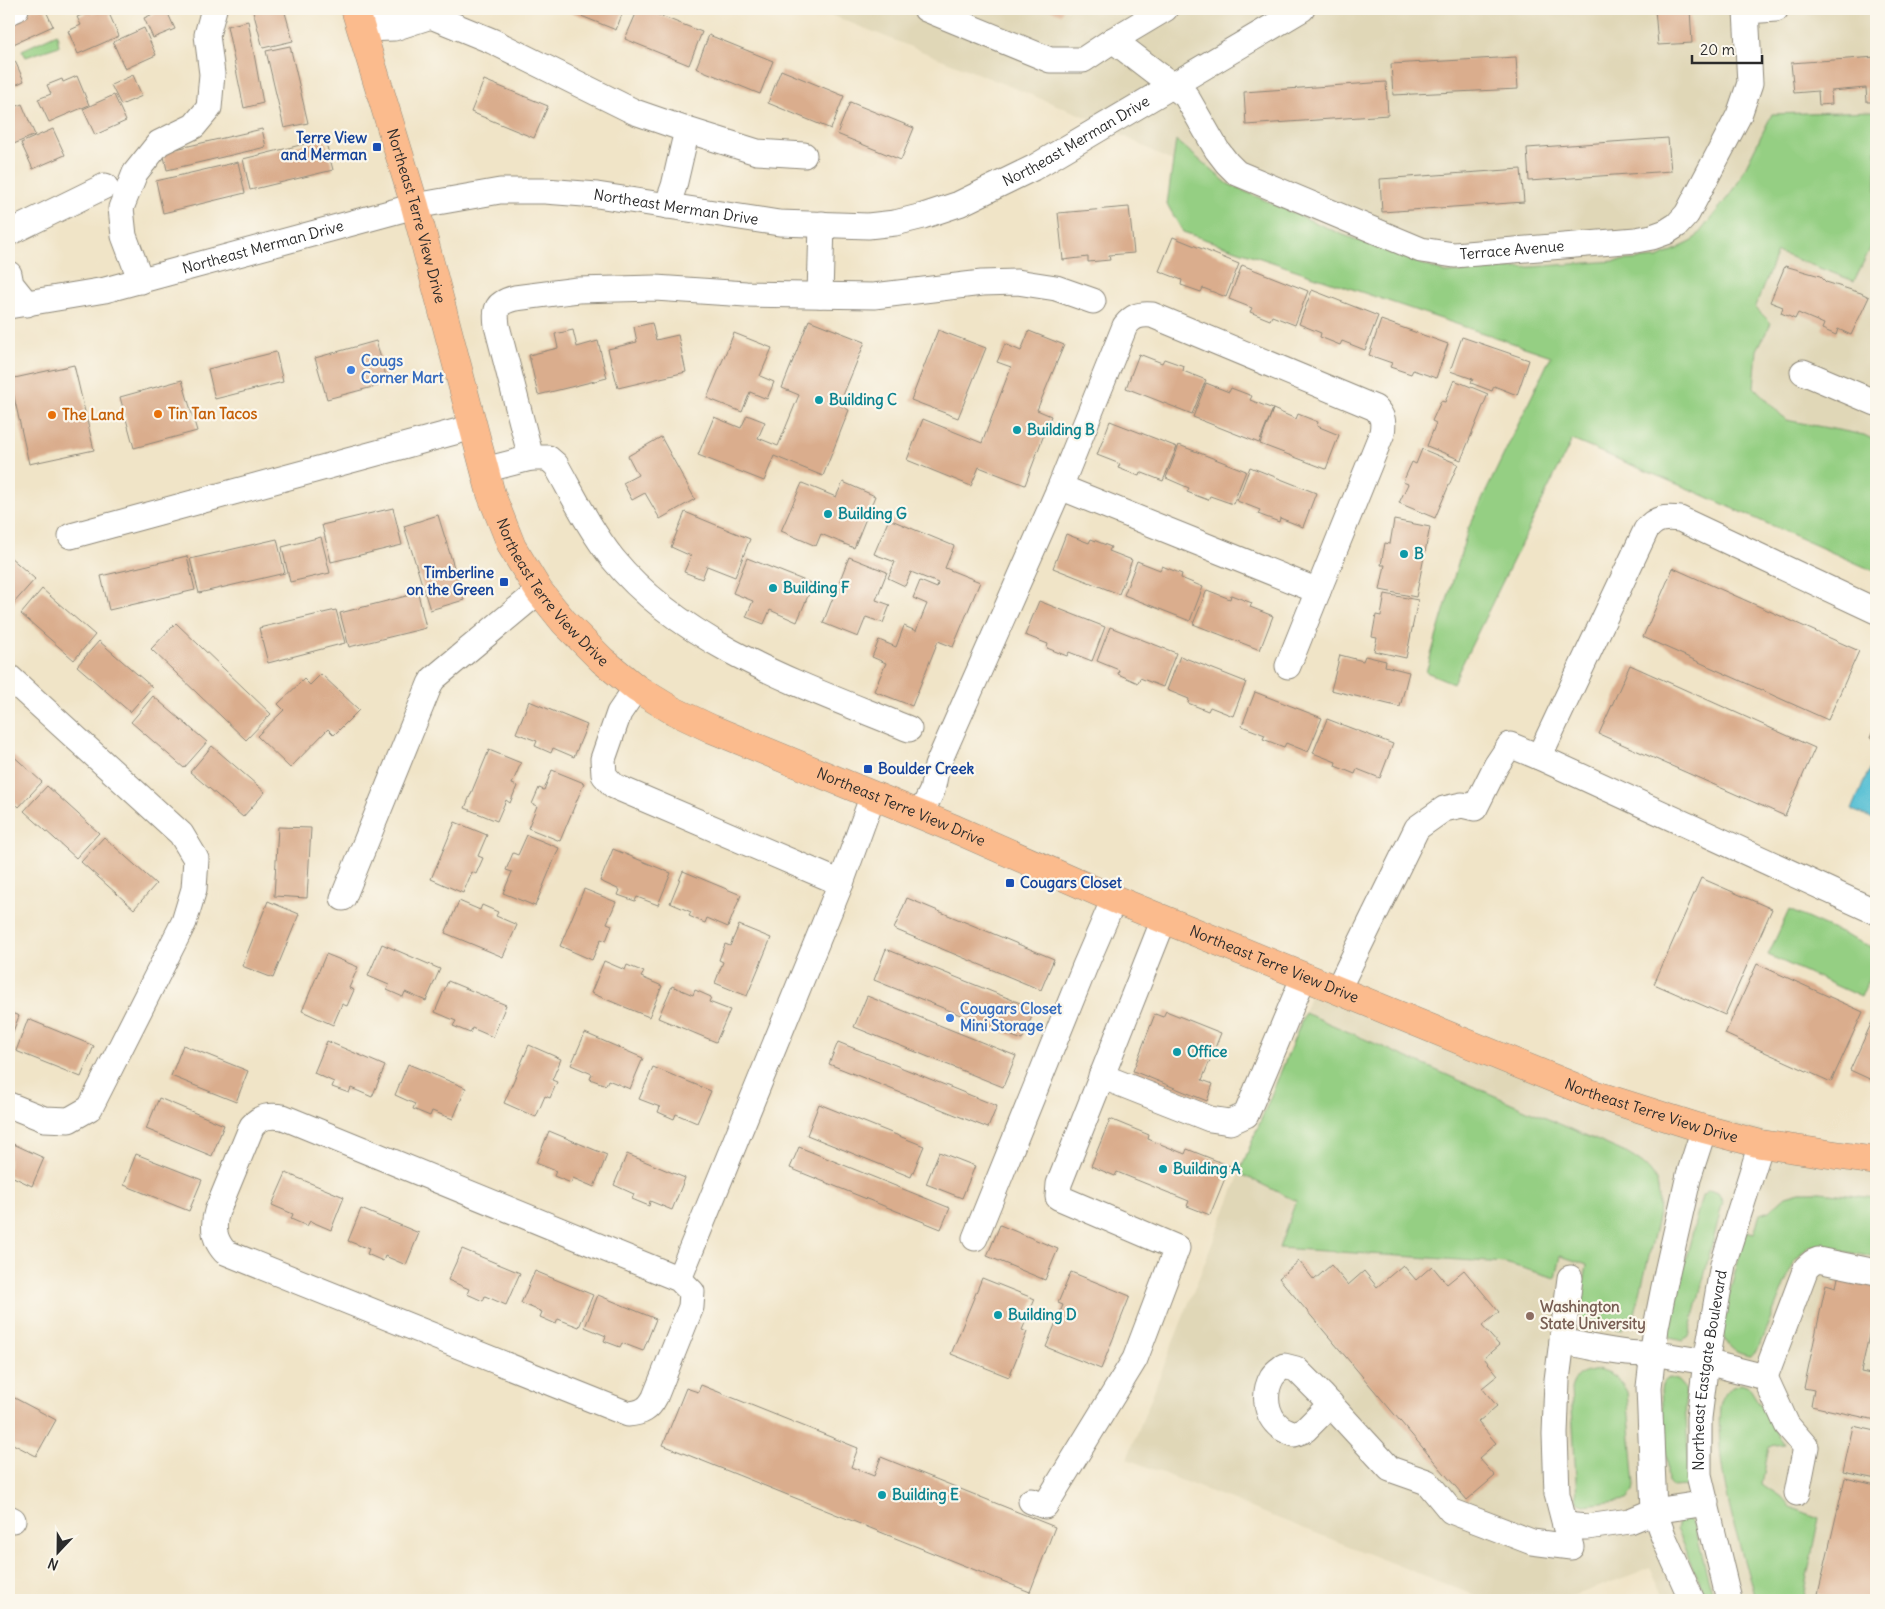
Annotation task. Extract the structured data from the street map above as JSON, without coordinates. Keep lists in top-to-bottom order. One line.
{"streets":{"main road":["Northeast Terre View Drive"],"street":["Northeast Merman Drive","Terrace Avenue","Northeast Eastgate Boulevard"]},"crossings":[["Northeast Merman Drive","Northeast Terre View Drive"],["Northeast Merman Drive","Terrace Avenue"],["Northeast Terre View Drive","Northeast Eastgate Boulevard"]],"places":{"transit":["Terre View and Merman","Timberline on the Green","Boulder Creek","Cougars Closet"],"other":["Cougs Corner Mart","Building C","Tin Tan Tacos","The Land","Building B","Building G","B","Building F","Cougars Closet Mini Storage","Office","Building A","Building D","Washington State University","Building E"]},"scale_bar":"20 m","north":"bottom"}
